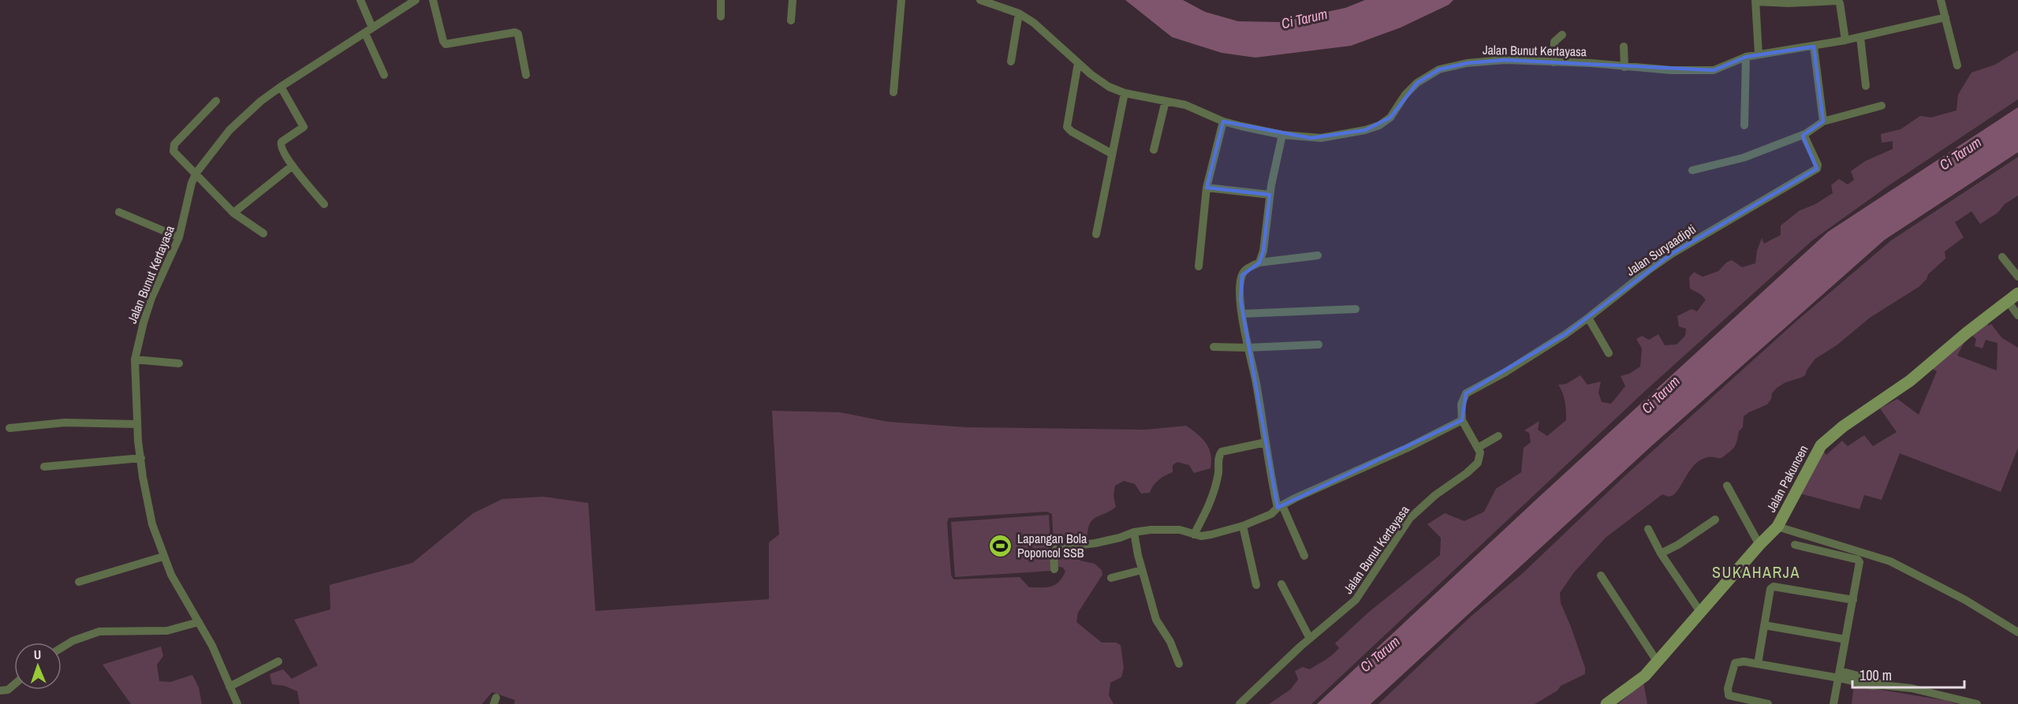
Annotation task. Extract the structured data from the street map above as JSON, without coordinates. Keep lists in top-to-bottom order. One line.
{"streets":{"street":["Jalan Bunut Kertayasa","Jalan Suryaadipti","Jalan Pakuncen"]},"districts":["SUKAHARJA"],"water":["Ci Tarum"],"places":{"sports":["Lapangan Bola Poponcol SSB"]},"scale_bar":"100 m","north":"top"}
